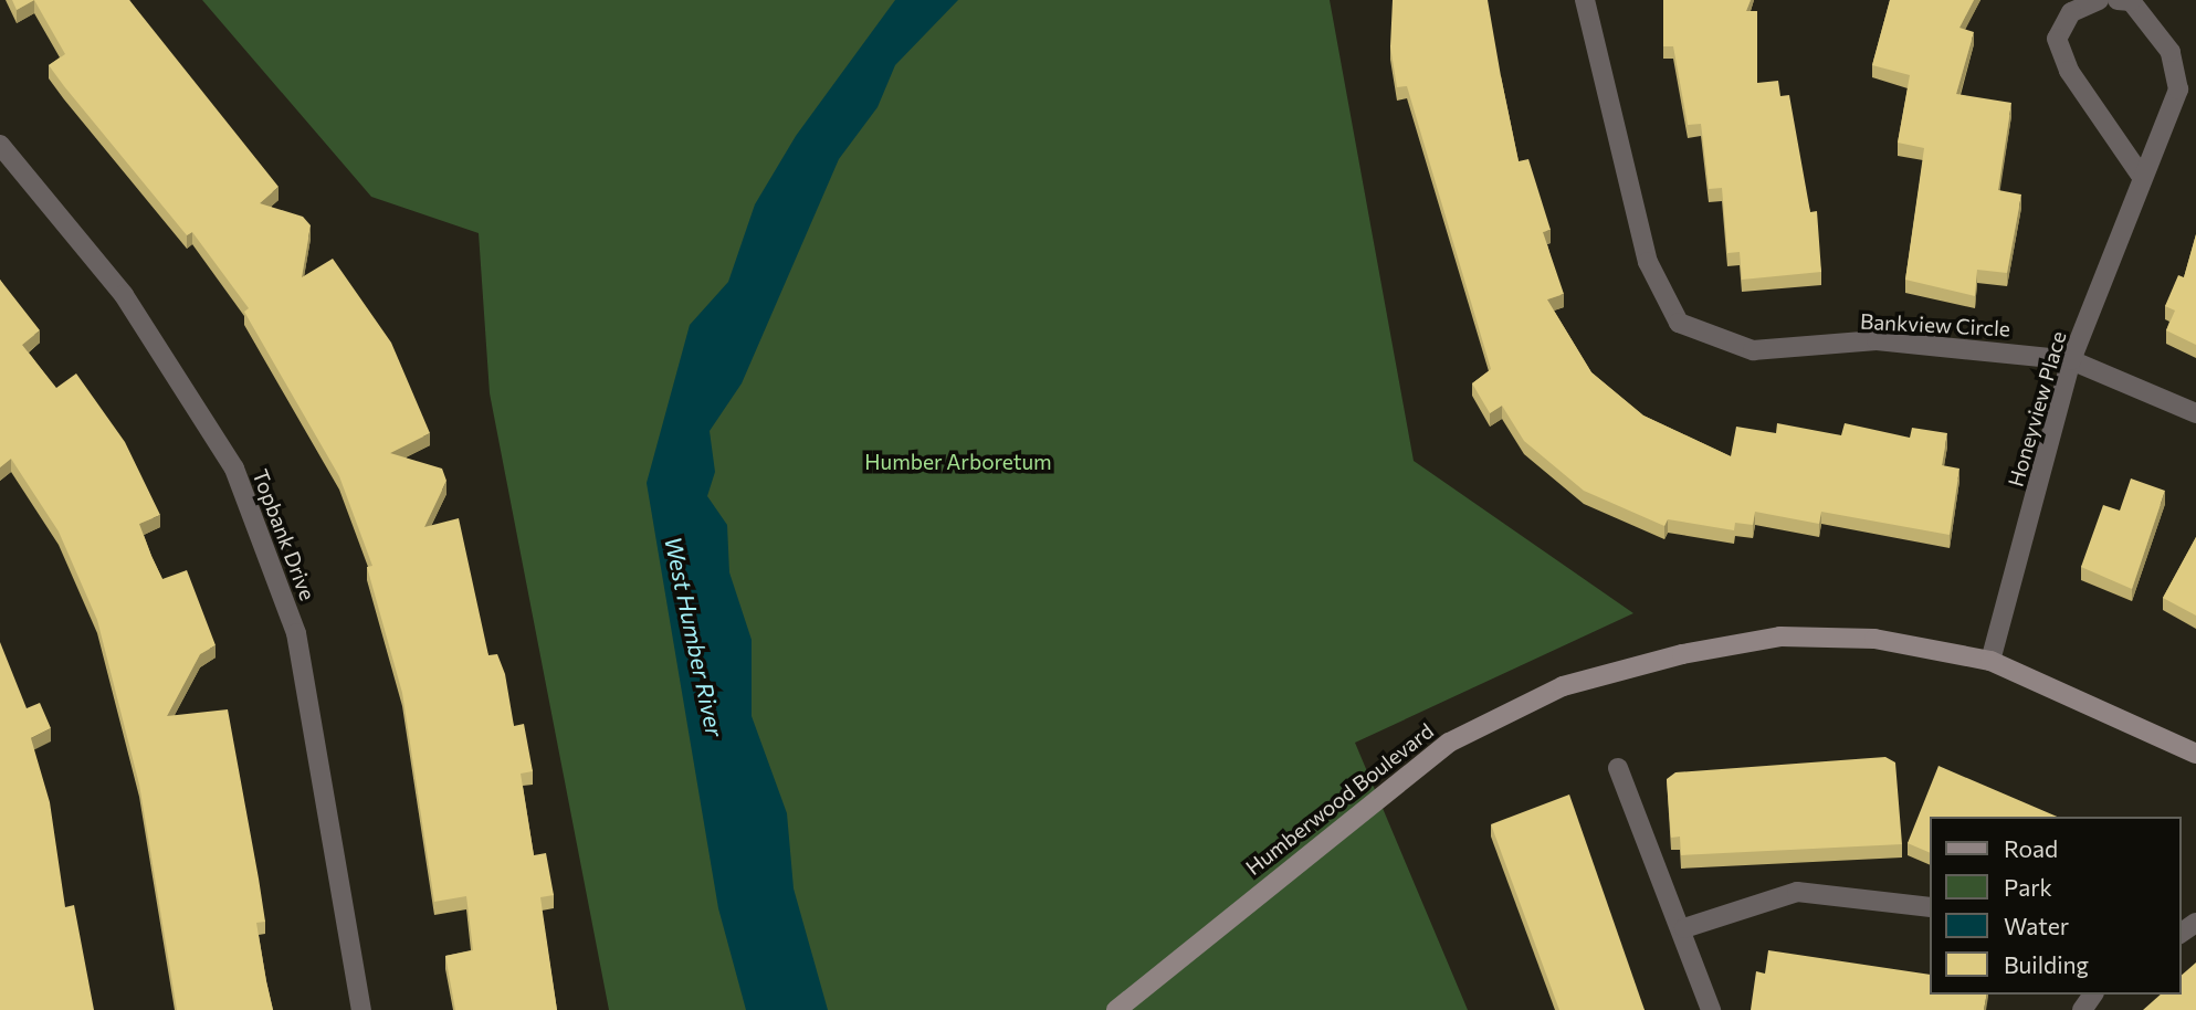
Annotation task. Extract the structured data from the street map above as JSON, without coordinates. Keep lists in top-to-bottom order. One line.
{"streets":{"street":["Bankview Circle","Honeyview Place","Topbank Drive","Humberwood Boulevard"]},"crossings":[["Bankview Circle","Honeyview Place"],["Honeyview Place","Humberwood Boulevard"]],"water":["West Humber River"],"parks":["Humber Arboretum"],"legend":["Road","Park","Water","Building"]}
